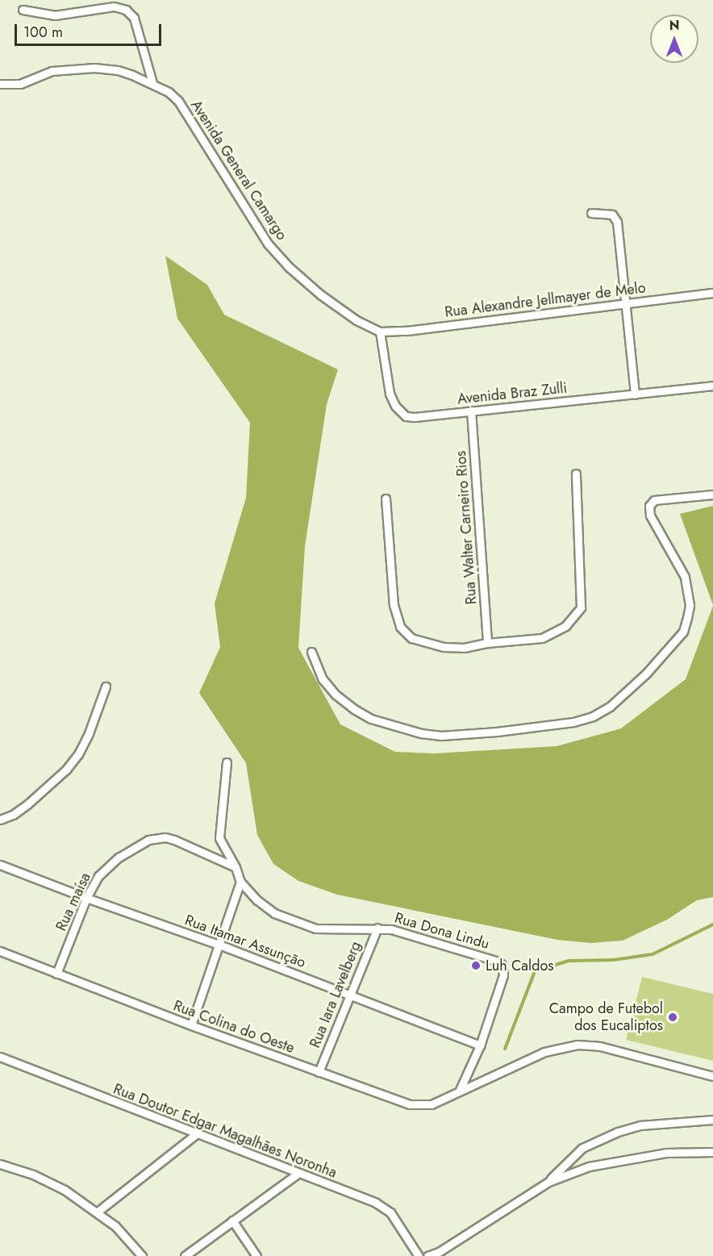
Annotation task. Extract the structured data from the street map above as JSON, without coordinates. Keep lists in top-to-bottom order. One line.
{"streets":{"street":["Avenida General Camargo","Rua Alexandre Jellmayer de Melo","Avenida Braz Zulli","Rua Walter Carneiro Rios","Rua maísa","Rua Dona Lindu","Rua Itamar Assunção","Rua Iara Lavelberg","Rua Colina do Oeste","Rua Doutor Edgar Magalhães Noronha"]},"crossings":[["Avenida General Camargo","Rua Alexandre Jellmayer de Melo"],["Avenida General Camargo","Avenida Braz Zulli"],["Rua Alexandre Jellmayer de Melo","Avenida Braz Zulli"],["Avenida Braz Zulli","Rua Walter Carneiro Rios"],["Rua maísa","Rua Dona Lindu"],["Rua maísa","Rua Itamar Assunção"],["Rua maísa","Rua Colina do Oeste"],["Rua Dona Lindu","Rua Itamar Assunção"],["Rua Dona Lindu","Rua Iara Lavelberg"],["Rua Itamar Assunção","Rua Iara Lavelberg"],["Rua Iara Lavelberg","Rua Colina do Oeste"]],"places":["Luh Caldos","Campo de Futebol dos Eucaliptos"],"scale_bar":"100 m","north":"top"}
